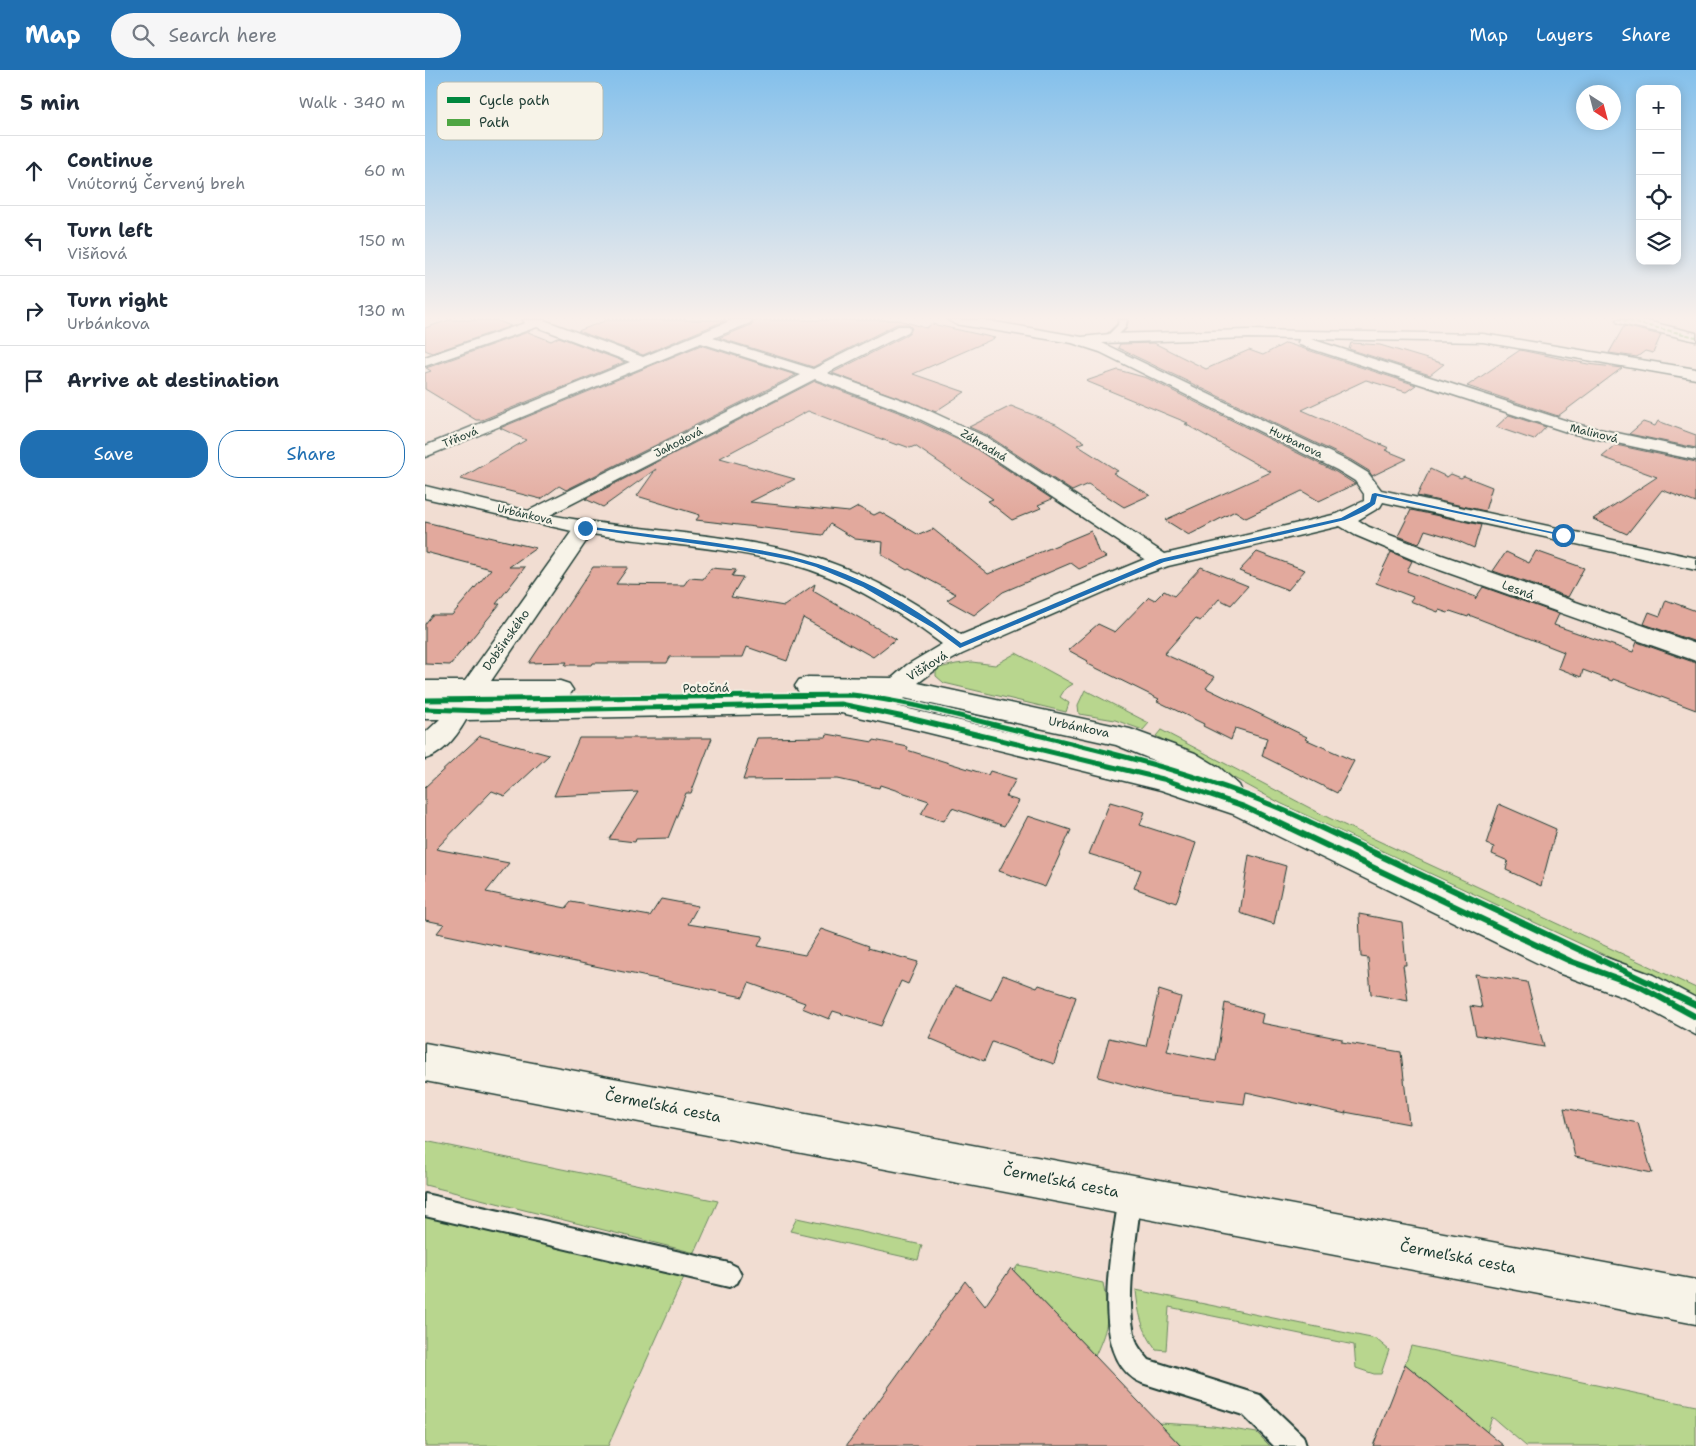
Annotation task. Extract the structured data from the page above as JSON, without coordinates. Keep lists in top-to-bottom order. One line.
{"streets":{"street":["Malinová","Tŕňová","Jahodová","Hurbanova","Záhradná","Urbánkova","Lesná","Dobšinského","Višňová","Potočná","Čermeľská cesta"]},"crossings":[["Jahodová","Urbánkova"],["Hurbanova","Višňová"],["Záhradná","Višňová"],["Urbánkova","Dobšinského"],["Urbánkova","Višňová"],["Urbánkova","Potočná"],["Lesná","Višňová"],["Dobšinského","Potočná"],["Višňová","Potočná"]],"legend":["Cycle path","Path"],"north":"bottom right","page":{"header":"Map","search":"Search here","nav":["Map","Layers","Share"],"heading":["5 min","Walk · 340 m"],"map_buttons":["+","−"],"list":[["Continue","Vnútorný Červený breh","60 m"],["Turn left","Višňová","150 m"],["Turn right","Urbánkova","130 m"],"Arrive at destination"],"buttons":["Save","Share"]}}
